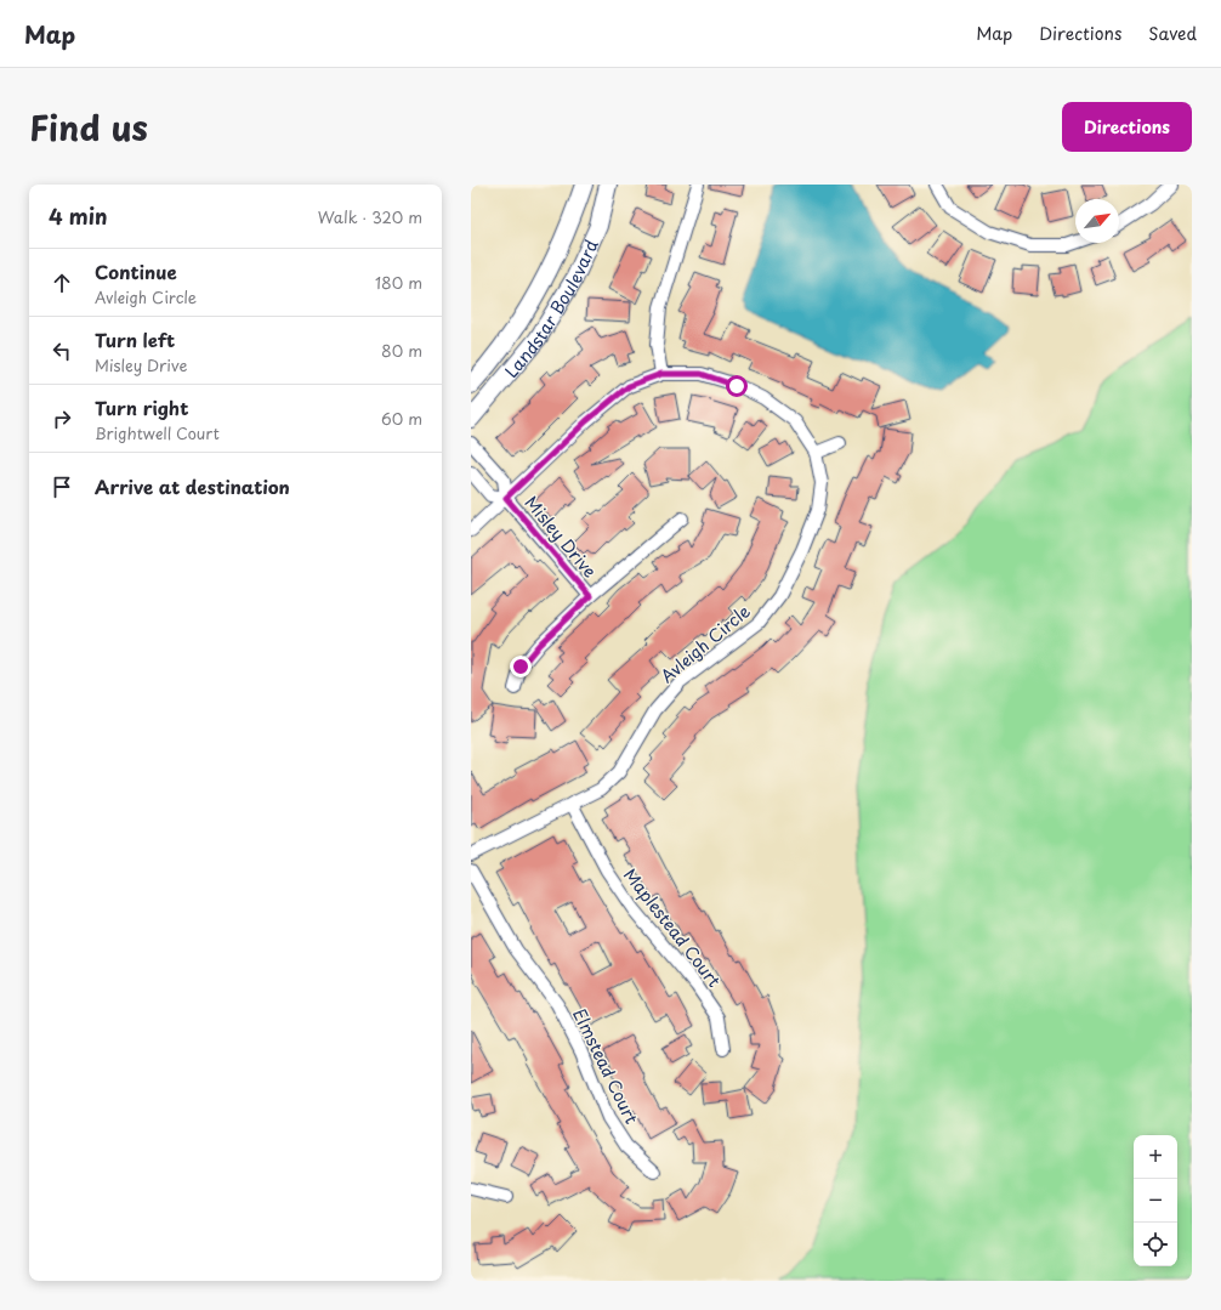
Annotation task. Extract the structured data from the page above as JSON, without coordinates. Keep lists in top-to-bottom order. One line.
{"streets":{"main road":["Landstar Boulevard"],"street":["Misley Drive","Avleigh Circle","Maplestead Court","Elmstead Court"]},"crossings":[["Misley Drive","Avleigh Circle"],["Avleigh Circle","Maplestead Court"]],"north":"top right","page":{"header":"Map","nav":["Map","Directions","Saved"],"title":"Find us","buttons":"Directions","heading":["4 min","Walk · 320 m"],"list":[["Continue","Avleigh Circle","180 m"],["Turn left","Misley Drive","80 m"],["Turn right","Brightwell Court","60 m"],"Arrive at destination"],"map_buttons":["+","−"]}}
